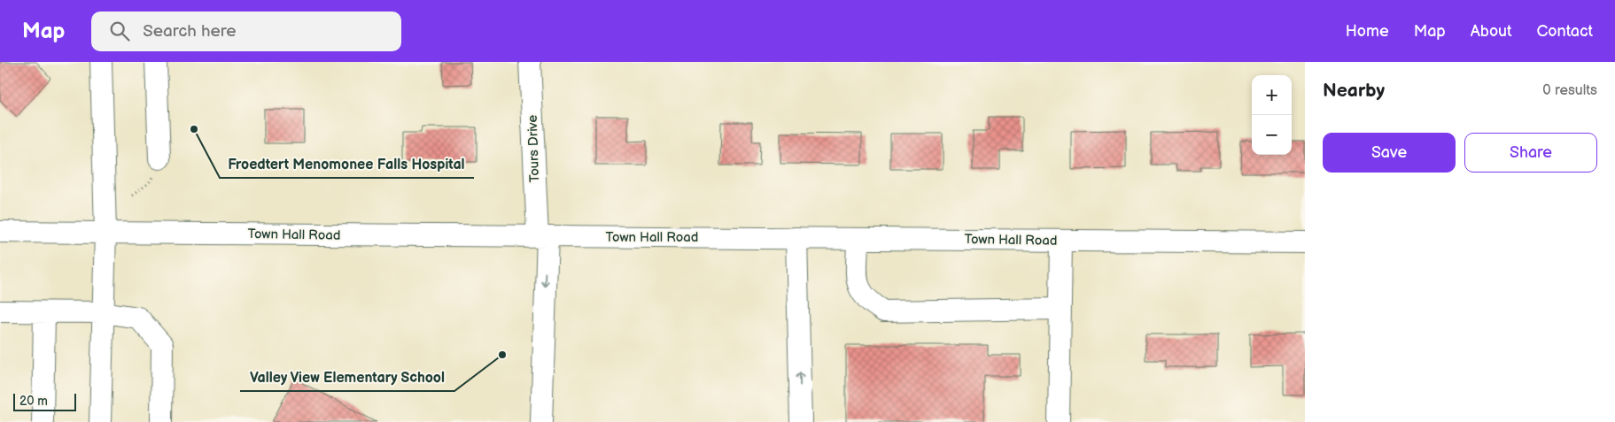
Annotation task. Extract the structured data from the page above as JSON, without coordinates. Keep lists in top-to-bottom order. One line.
{"streets":{"street":["Tours Drive","Town Hall Road"]},"crossings":[["Tours Drive","Town Hall Road"]],"one_way":["Tours Drive"],"places":["Froedtert Menomonee Falls Hospital","Valley View Elementary School"],"scale_bar":"20 m","page":{"header":"Map","search":"Search here","nav":["Home","Map","About","Contact"],"heading":["Nearby","0 results"],"map_buttons":["+","−"],"buttons":["Save","Share"],"scale":"20 m"}}
